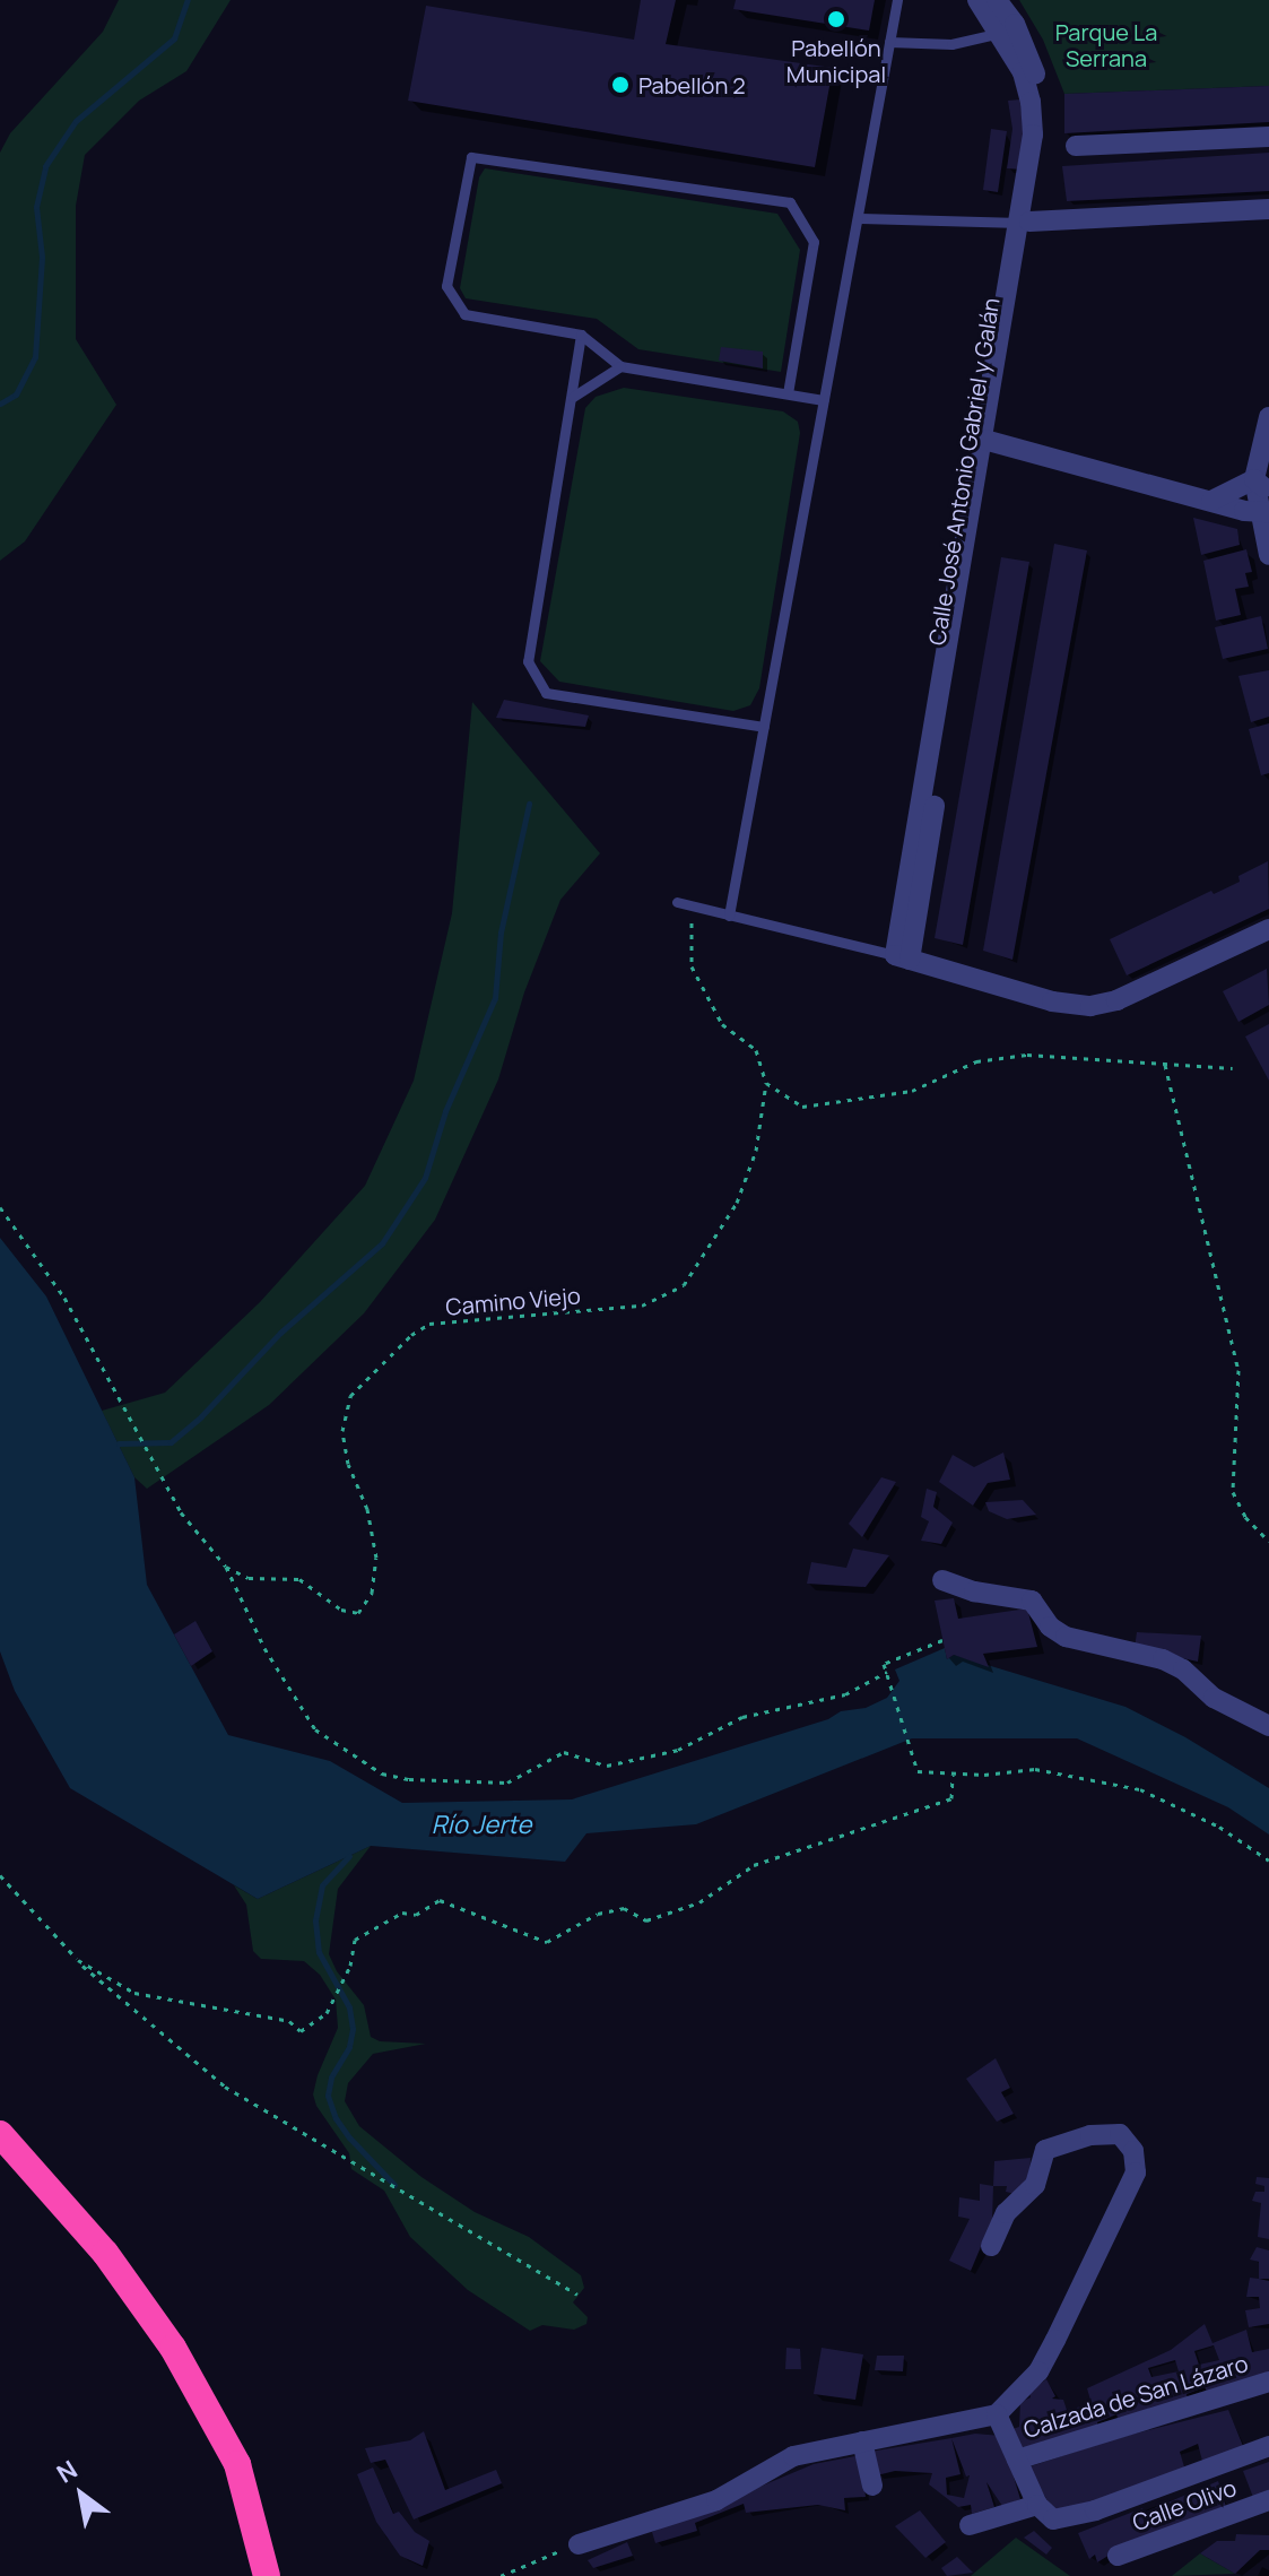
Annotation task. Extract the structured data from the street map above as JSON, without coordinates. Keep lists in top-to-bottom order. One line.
{"streets":{"street":["Calle José Antonio Gabriel y Galán","Calzada de San Lázaro","Calle Olivo"],"path":["Camino Viejo"]},"water":["Río Jerte"],"parks":["Parque La Serrana"],"places":["Pabellón Municipal","Pabellón 2"],"north":"top left"}
